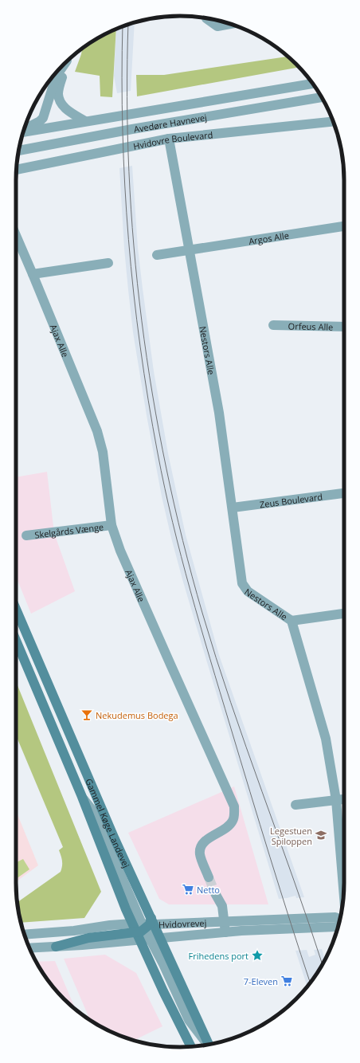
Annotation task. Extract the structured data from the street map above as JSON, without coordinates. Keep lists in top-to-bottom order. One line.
{"streets":{"main road":["Gammel Køge Landevej"],"street":["Avedøre Havnevej","Hvidovre Boulevard","Argos Alle","Orfeus Alle","Ajax Alle","Nestors Alle","Zeus Boulevard","Skelgårds Vænge","Hvidovrevej"]},"crossings":[["Hvidovre Boulevard","Nestors Alle"],["Argos Alle","Nestors Alle"],["Ajax Alle","Skelgårds Vænge"],["Nestors Alle","Zeus Boulevard"],["Gammel Køge Landevej","Hvidovrevej"]],"places":{"bar":["Nekudemus Bodega"],"school or university":["Legestuen Spiloppen"],"supermarket":["Netto","7-Eleven"],"place":["Frihedens port"]}}
